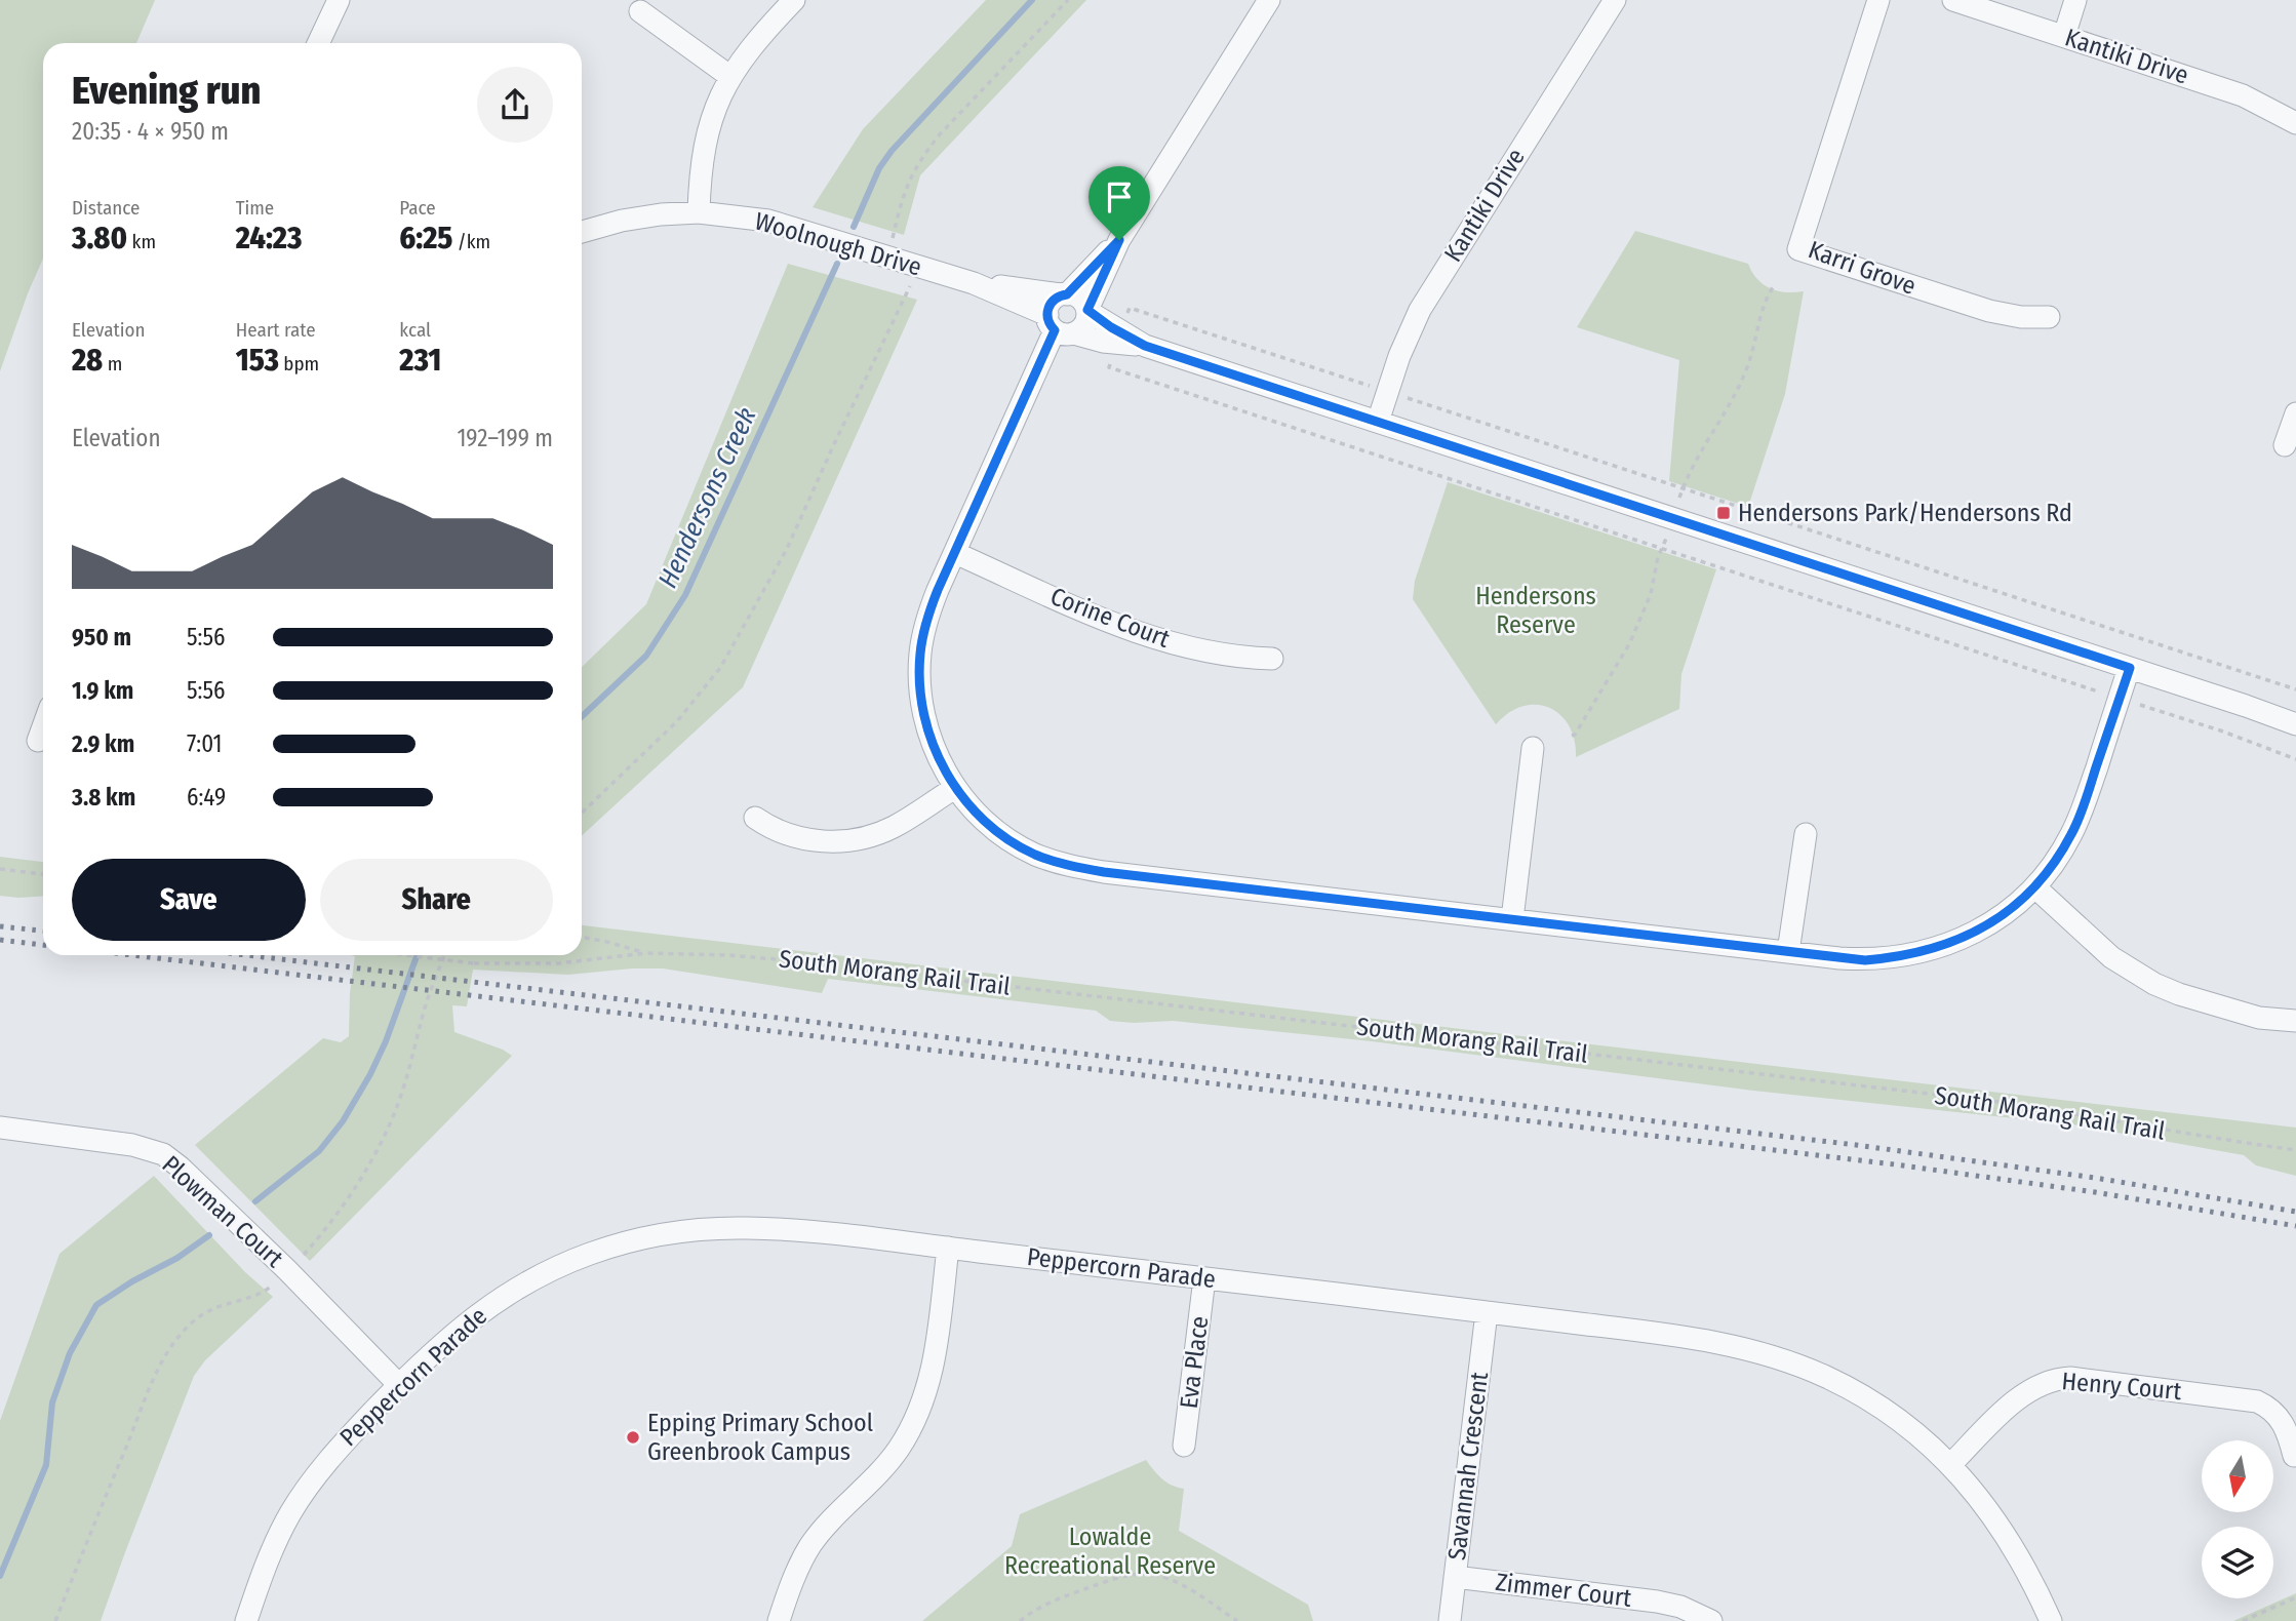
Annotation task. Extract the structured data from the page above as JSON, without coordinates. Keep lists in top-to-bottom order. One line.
{"streets":{"street":["Kantiki Drive","Woolnough Drive","Karri Grove","Corine Court","Plowman Court","Peppercorn Parade","Eva Place","Henry Court","Savannah Crescent","Zimmer Court"],"path":["South Morang Rail Trail"]},"crossings":[["Plowman Court","Peppercorn Parade"],["Peppercorn Parade","Eva Place"],["Peppercorn Parade","Henry Court"],["Peppercorn Parade","Savannah Crescent"],["Savannah Crescent","Zimmer Court"]],"water":["Hendersons Creek"],"parks":["Hendersons Reserve","Lowalde Recreational Reserve"],"places":{"transit":["Hendersons Park/Hendersons Rd"],"other":["Epping Primary School Greenbrook Campus"]},"north":"bottom","page":{"heading":["Evening run","20:35 · 4 × 950 m"],"stats":[["Distance","3.80 km"],["Time","24:23"],["Pace","6:25 /km"],["Elevation","28 m"],["Heart rate","153 bpm"],["kcal","231"]],"chart":["Elevation","192–199 m"],"list":[{"name":"950 m","note":"5:56"},{"name":"1.9 km","note":"5:56"},{"name":"2.9 km","note":"7:01"},{"name":"3.8 km","note":"6:49"}],"buttons":["Save","Share"]}}
